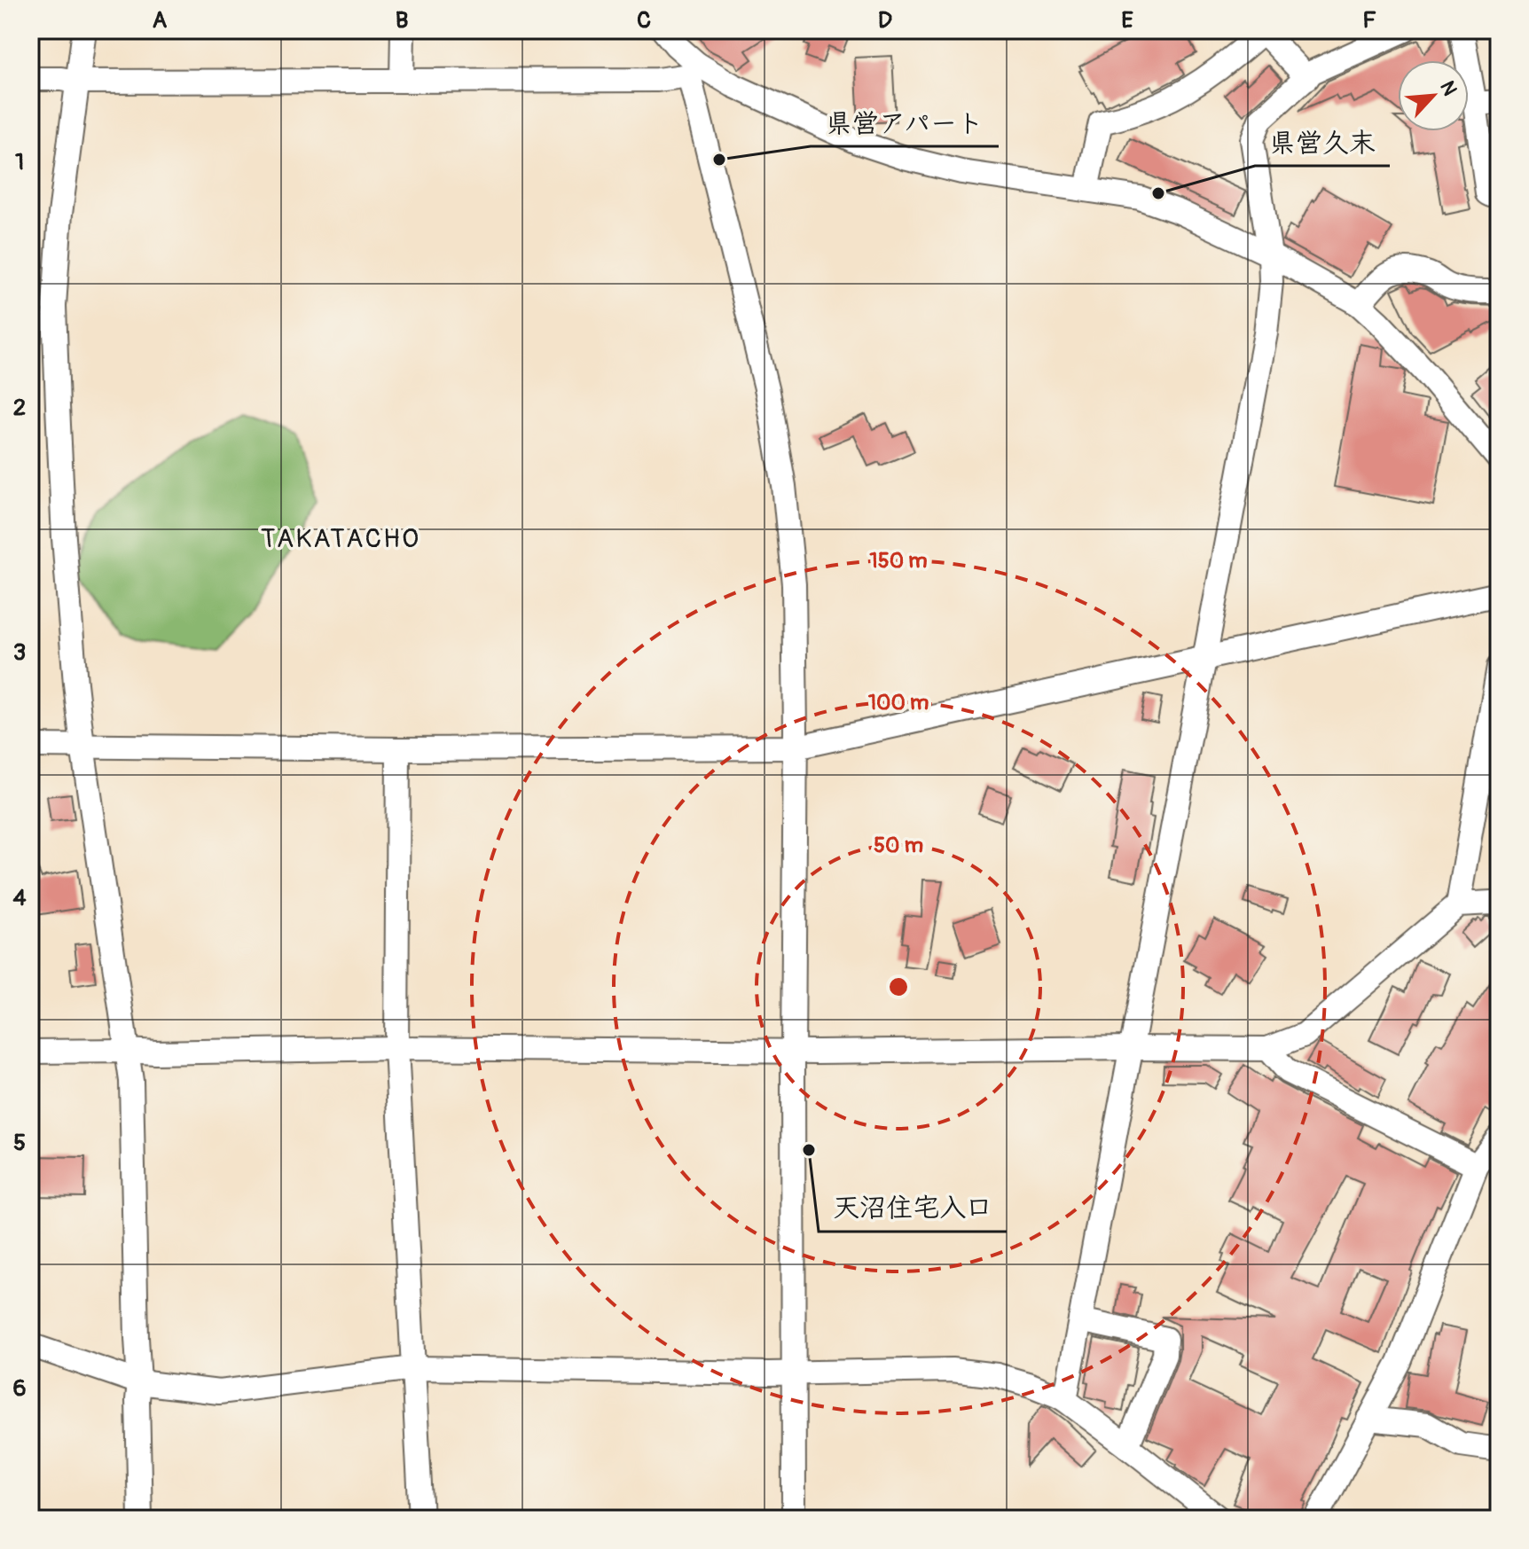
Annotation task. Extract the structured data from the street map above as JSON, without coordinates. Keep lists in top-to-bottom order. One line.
{"districts":["TAKATACHO"],"places":["県営アパート","県営久末","天沼住宅入口"],"north":"top right","grid":{"columns":["A","B","C","D","E","F"],"rows":["1","2","3","4","5","6"]},"rings":["150 m","100 m","50 m"]}
